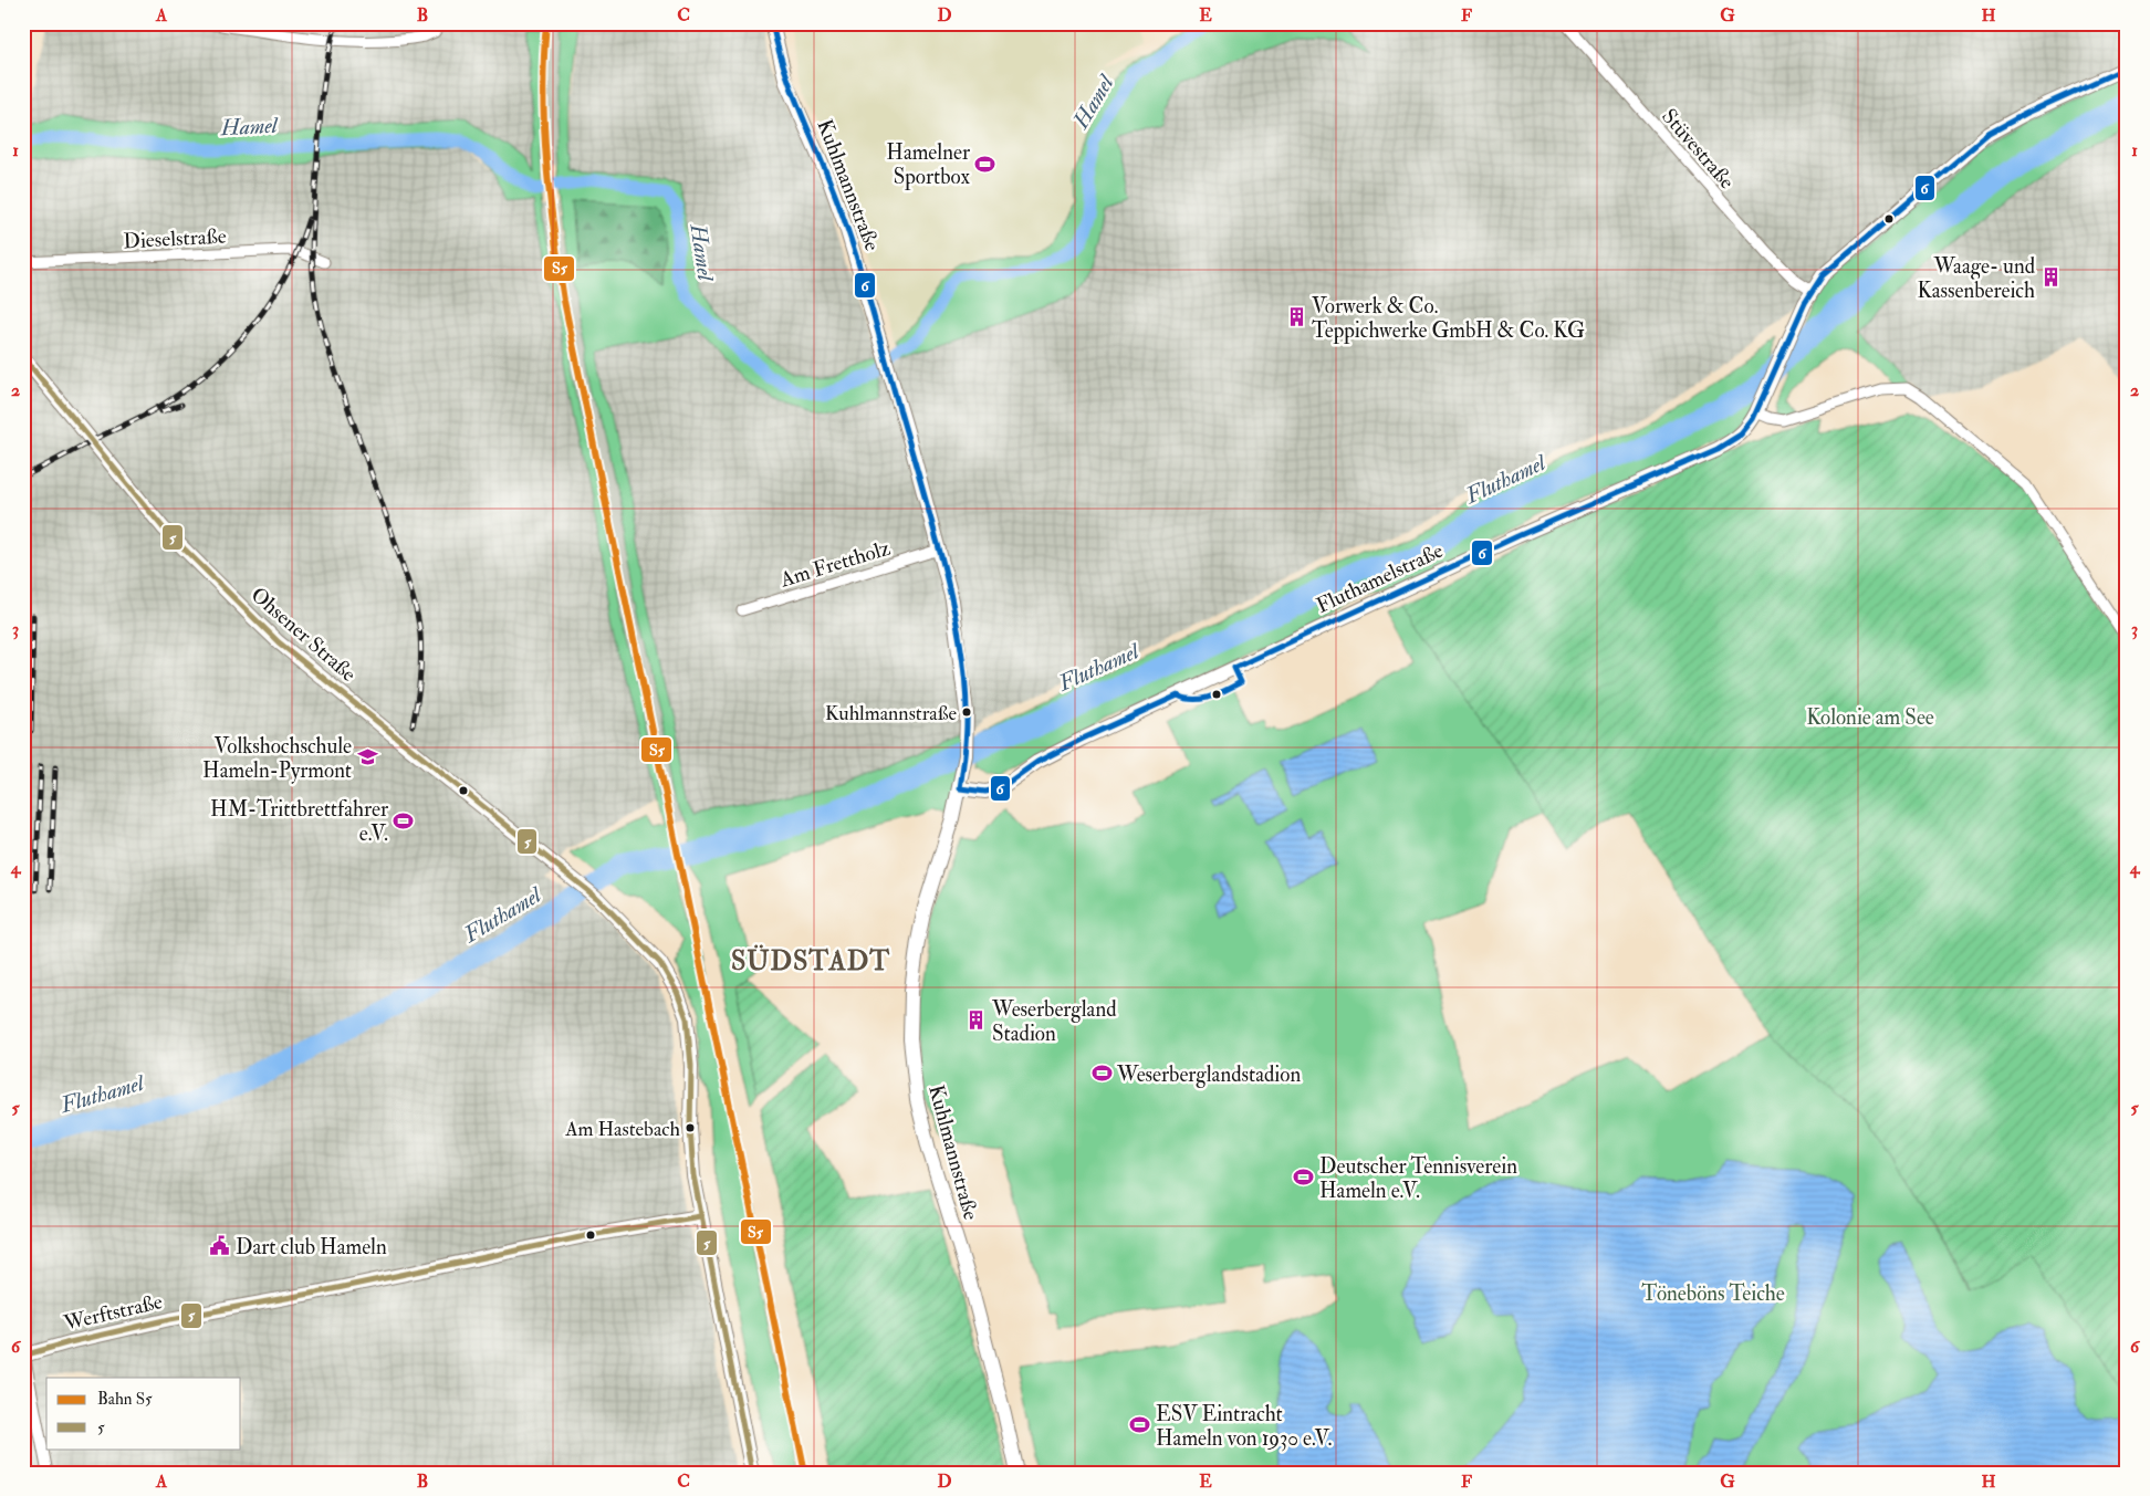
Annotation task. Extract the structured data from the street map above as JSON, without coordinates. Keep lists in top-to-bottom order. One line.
{"streets":{"main road":["Kuhlmannstraße","Fluthamelstraße","Ohsener Straße","Werftstraße"],"street":["Stüvestraße","Dieselstraße","Am Frettholz"]},"crossings":[["Stüvestraße","Fluthamelstraße"],["Kuhlmannstraße","Am Frettholz"],["Kuhlmannstraße","Fluthamelstraße"],["Ohsener Straße","Werftstraße"]],"districts":["SÜDSTADT"],"water":["Hamel","Fluthamel"],"parks":["Kolonie am See","Töneböns Teiche"],"places":{"sports":["Hamelner Sportbox","HM-Trittbrettfahrer e.V.","Weserberglandstadion","Deutscher Tennisverein Hameln e.V.","ESV Eintracht Hameln von 1930 e.V."],"building":["Waage- und Kassenbereich","Vorwerk & Co. Teppichwerke GmbH & Co. KG","Weserbergland Stadion"],"other":["Kuhlmannstraße","Am Hastebach"],"school or university":["Volkshochschule Hameln-Pyrmont"],"public building":["Dart club Hameln"]},"lines":["rail line S5","transit line 6","transit line 5"],"legend":["Bahn S5","5"],"grid":{"columns":["A","B","C","D","E","F","G","H"],"rows":["1","2","3","4","5","6"]}}
